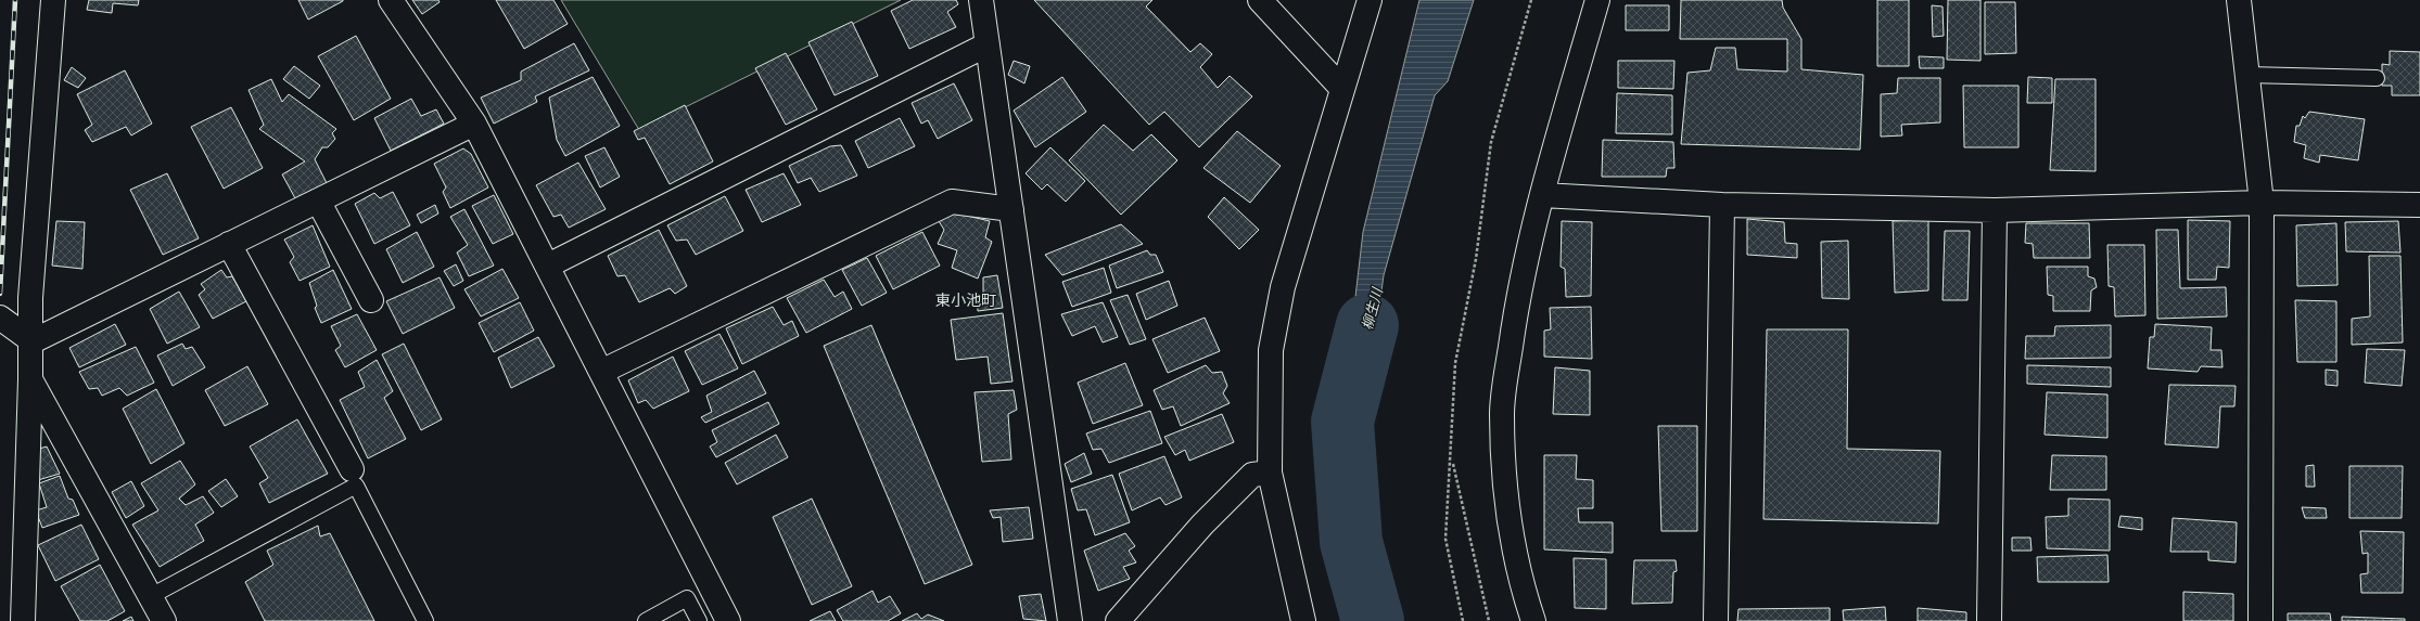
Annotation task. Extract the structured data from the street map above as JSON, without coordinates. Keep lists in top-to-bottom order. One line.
{"districts":["東小池町"],"water":["柳生川"]}
